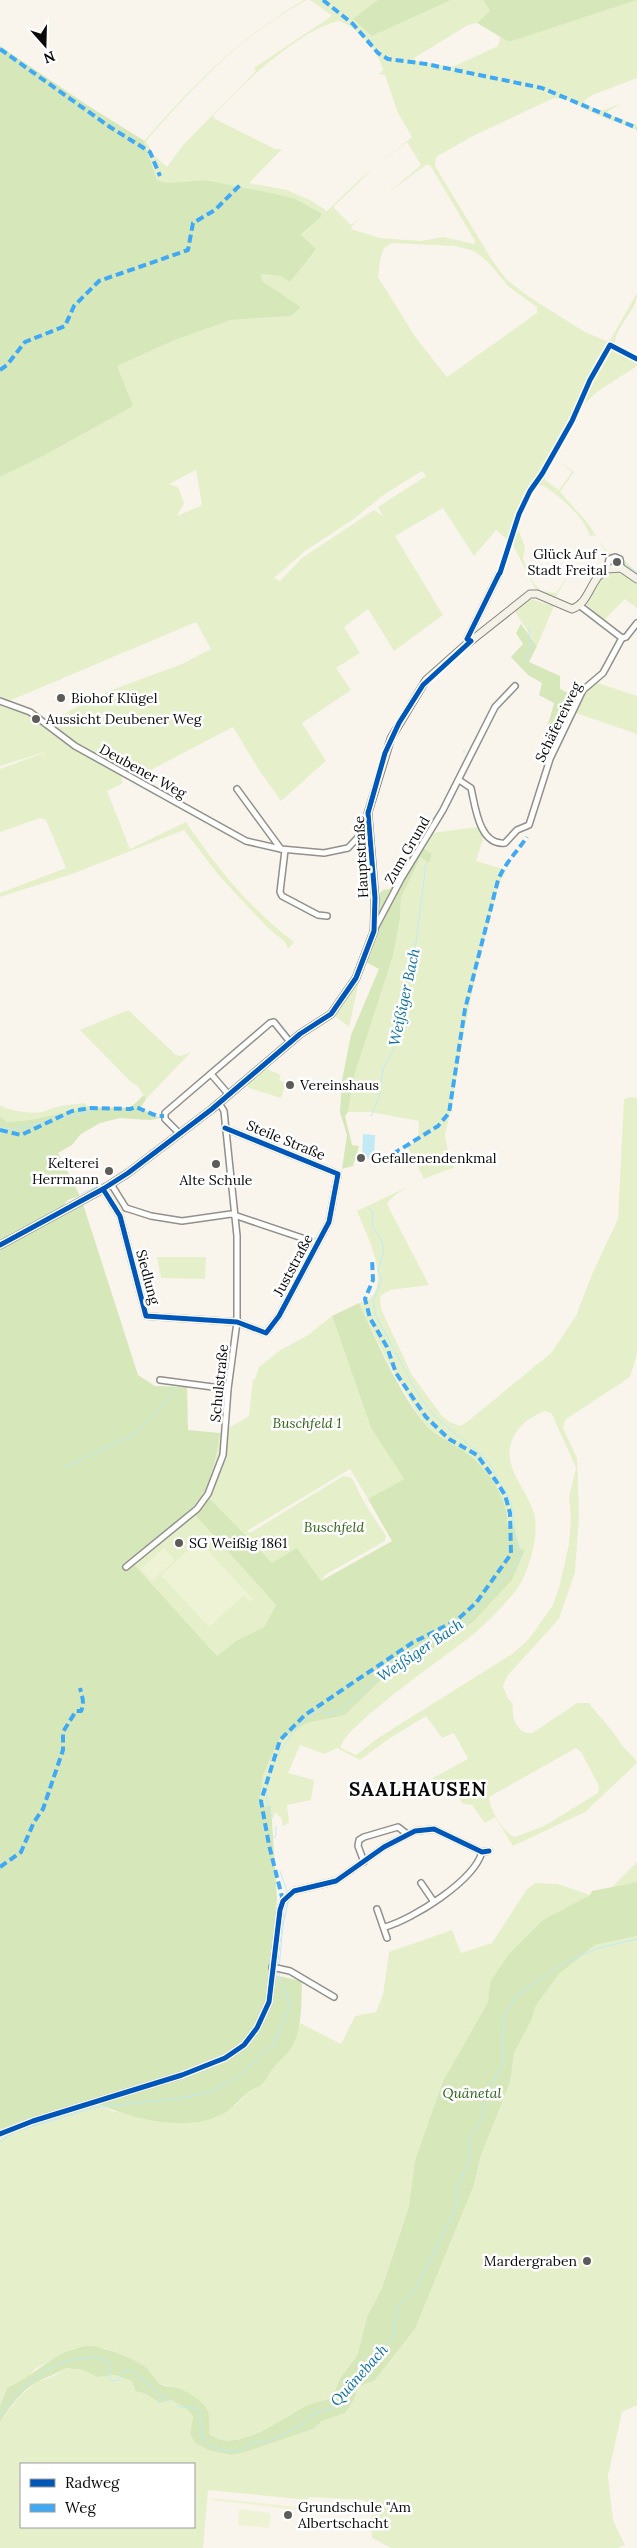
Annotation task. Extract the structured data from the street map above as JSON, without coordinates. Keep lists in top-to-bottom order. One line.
{"streets":{"street":["Schäfereiweg","Deubener Weg","Zum Grund","Hauptstraße","Steile Straße","Juststraße","Siedlung","Schulstraße"]},"crossings":[["Schäfereiweg","Zum Grund"],["Deubener Weg","Hauptstraße"],["Zum Grund","Hauptstraße"],["Hauptstraße","Siedlung"],["Hauptstraße","Schulstraße"],["Steile Straße","Juststraße"],["Steile Straße","Schulstraße"],["Juststraße","Siedlung"],["Juststraße","Schulstraße"],["Siedlung","Schulstraße"]],"districts":["SAALHAUSEN"],"water":["Weißiger Bach","Quänebach"],"parks":["Buschfeld 1","Buschfeld","Quänetal"],"places":["Glück Auf - Stadt Freital","Biohof Klügel","Aussicht Deubener Weg","Vereinshaus","Gefallenendenkmal","Alte Schule","Kelterei Herrmann","SG Weißig 1861","Mardergraben","Grundschule \"Am Albertschacht"],"legend":["Radweg","Weg"],"north":"bottom"}
